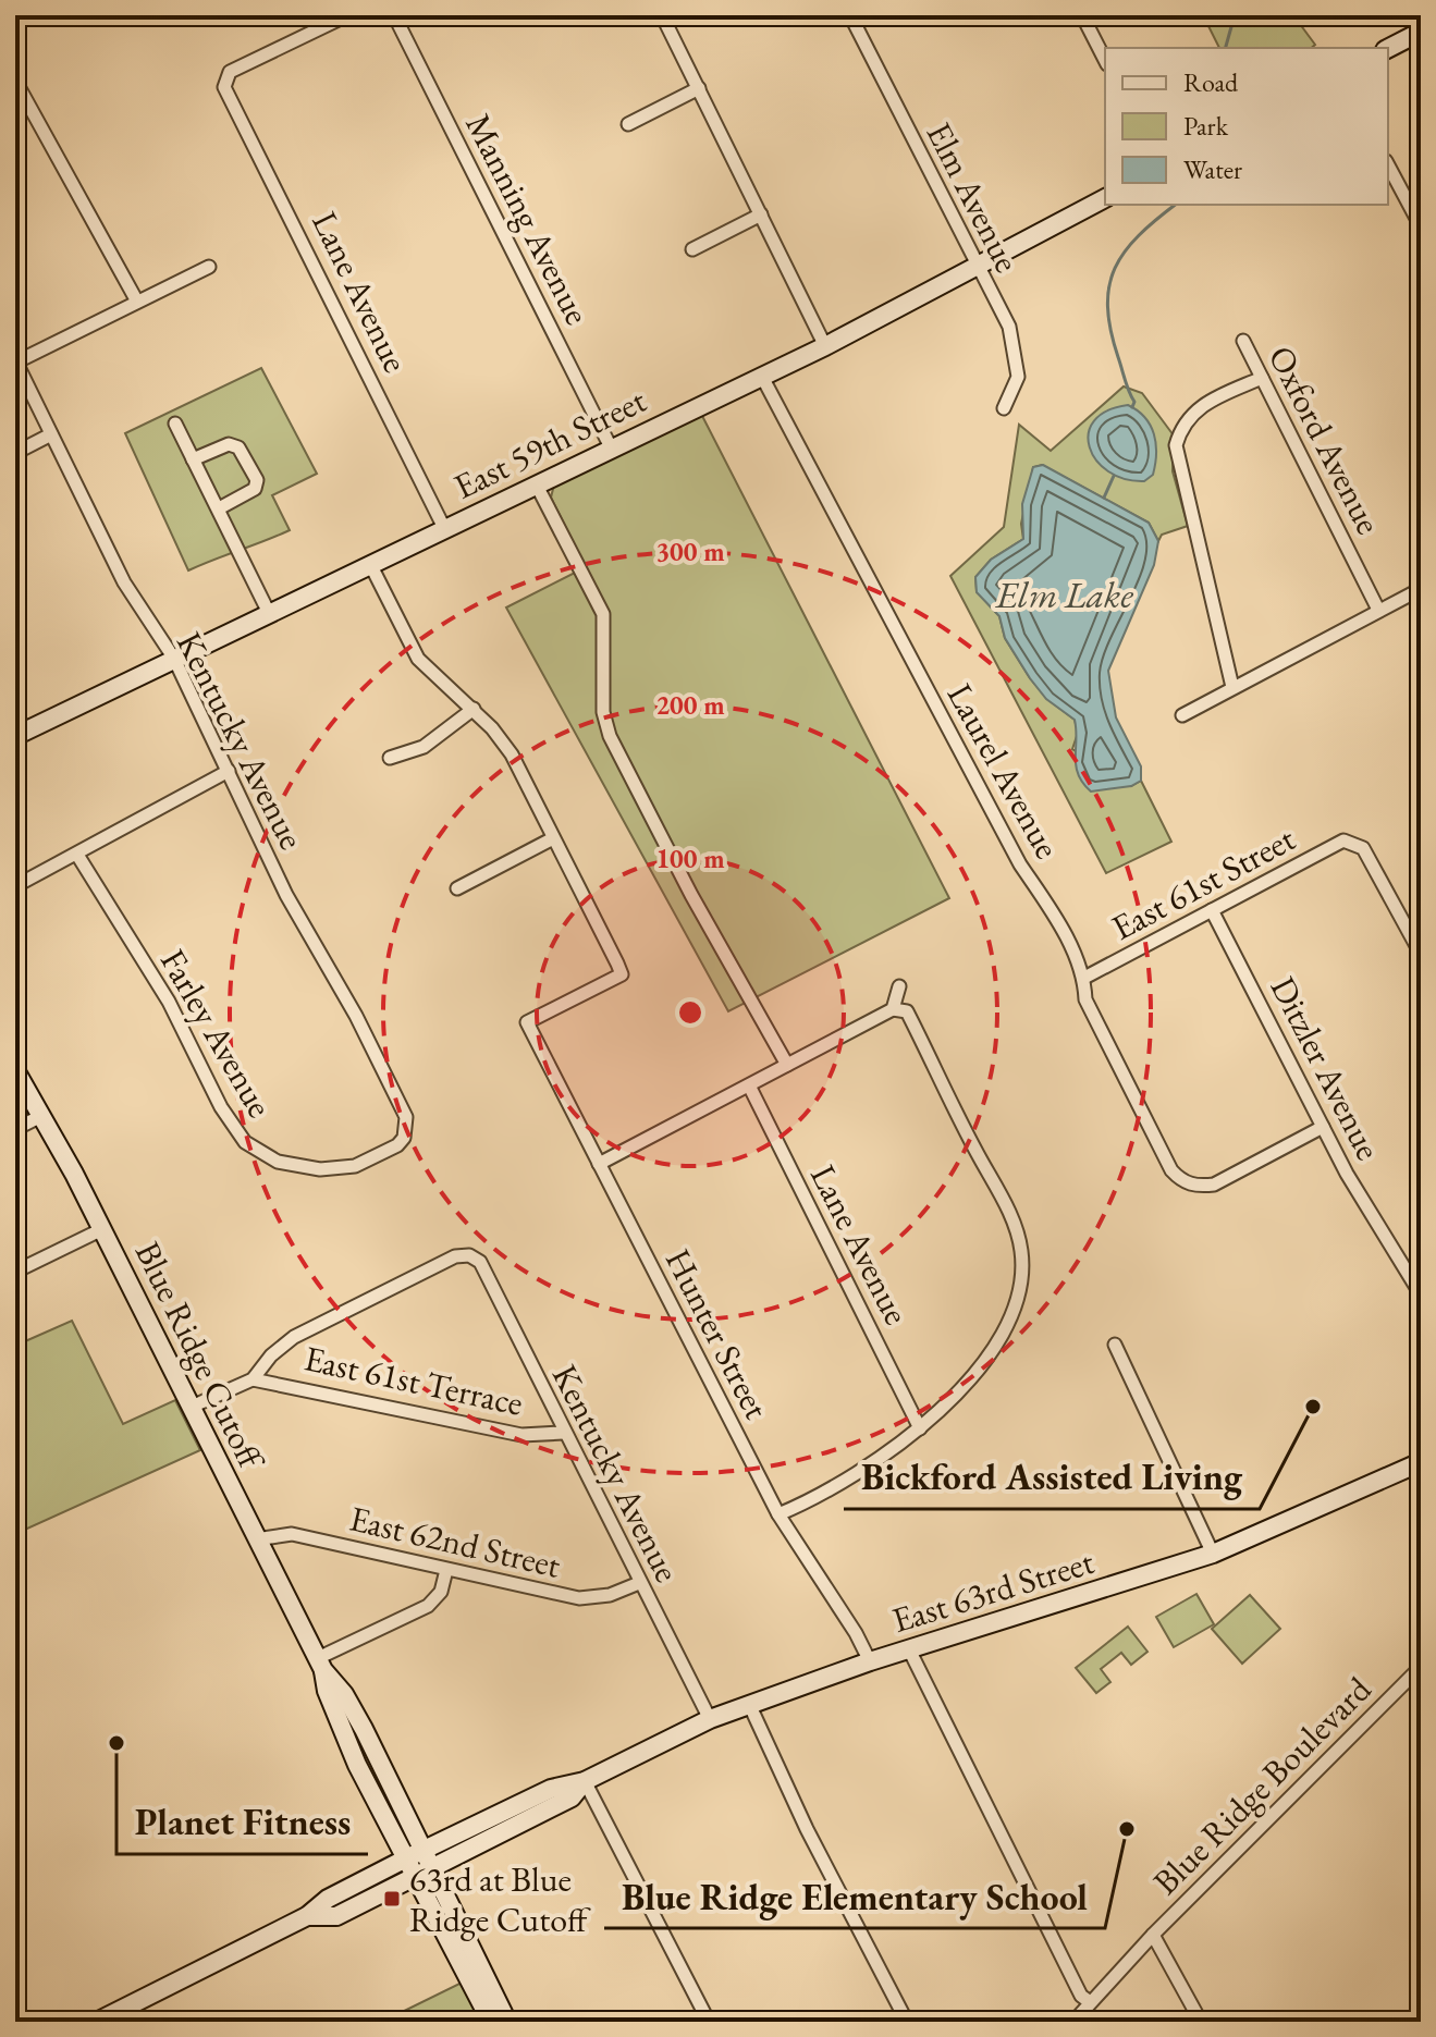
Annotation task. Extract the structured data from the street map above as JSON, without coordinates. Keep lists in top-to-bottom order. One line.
{"streets":{"main road":["East 59th Street","Blue Ridge Cutoff","East 63rd Street"],"street":["Elm Avenue","Manning Avenue","Lane Avenue","Oxford Avenue","Kentucky Avenue","Laurel Avenue","East 61st Street","Farley Avenue","Ditzler Avenue","Hunter Street","East 61st Terrace","East 62nd Street","Blue Ridge Boulevard"]},"crossings":[["Elm Avenue","East 59th Street"],["Manning Avenue","East 59th Street"],["Lane Avenue","East 59th Street"],["East 59th Street","Kentucky Avenue"],["East 59th Street","Laurel Avenue"],["Kentucky Avenue","Farley Avenue"],["Kentucky Avenue","East 61st Terrace"],["Kentucky Avenue","East 62nd Street"],["Kentucky Avenue","East 63rd Street"],["Laurel Avenue","East 61st Street"],["Laurel Avenue","Ditzler Avenue"],["East 61st Street","Ditzler Avenue"],["Hunter Street","East 63rd Street"],["Blue Ridge Cutoff","East 62nd Street"],["Blue Ridge Cutoff","East 63rd Street"]],"water":["Elm Lake"],"places":{"other":["Bickford Assisted Living","Planet Fitness","Blue Ridge Elementary School"],"transit":["63rd at Blue Ridge Cutoff"]},"legend":["Road","Park","Water"],"rings":["300 m","200 m","100 m"]}
